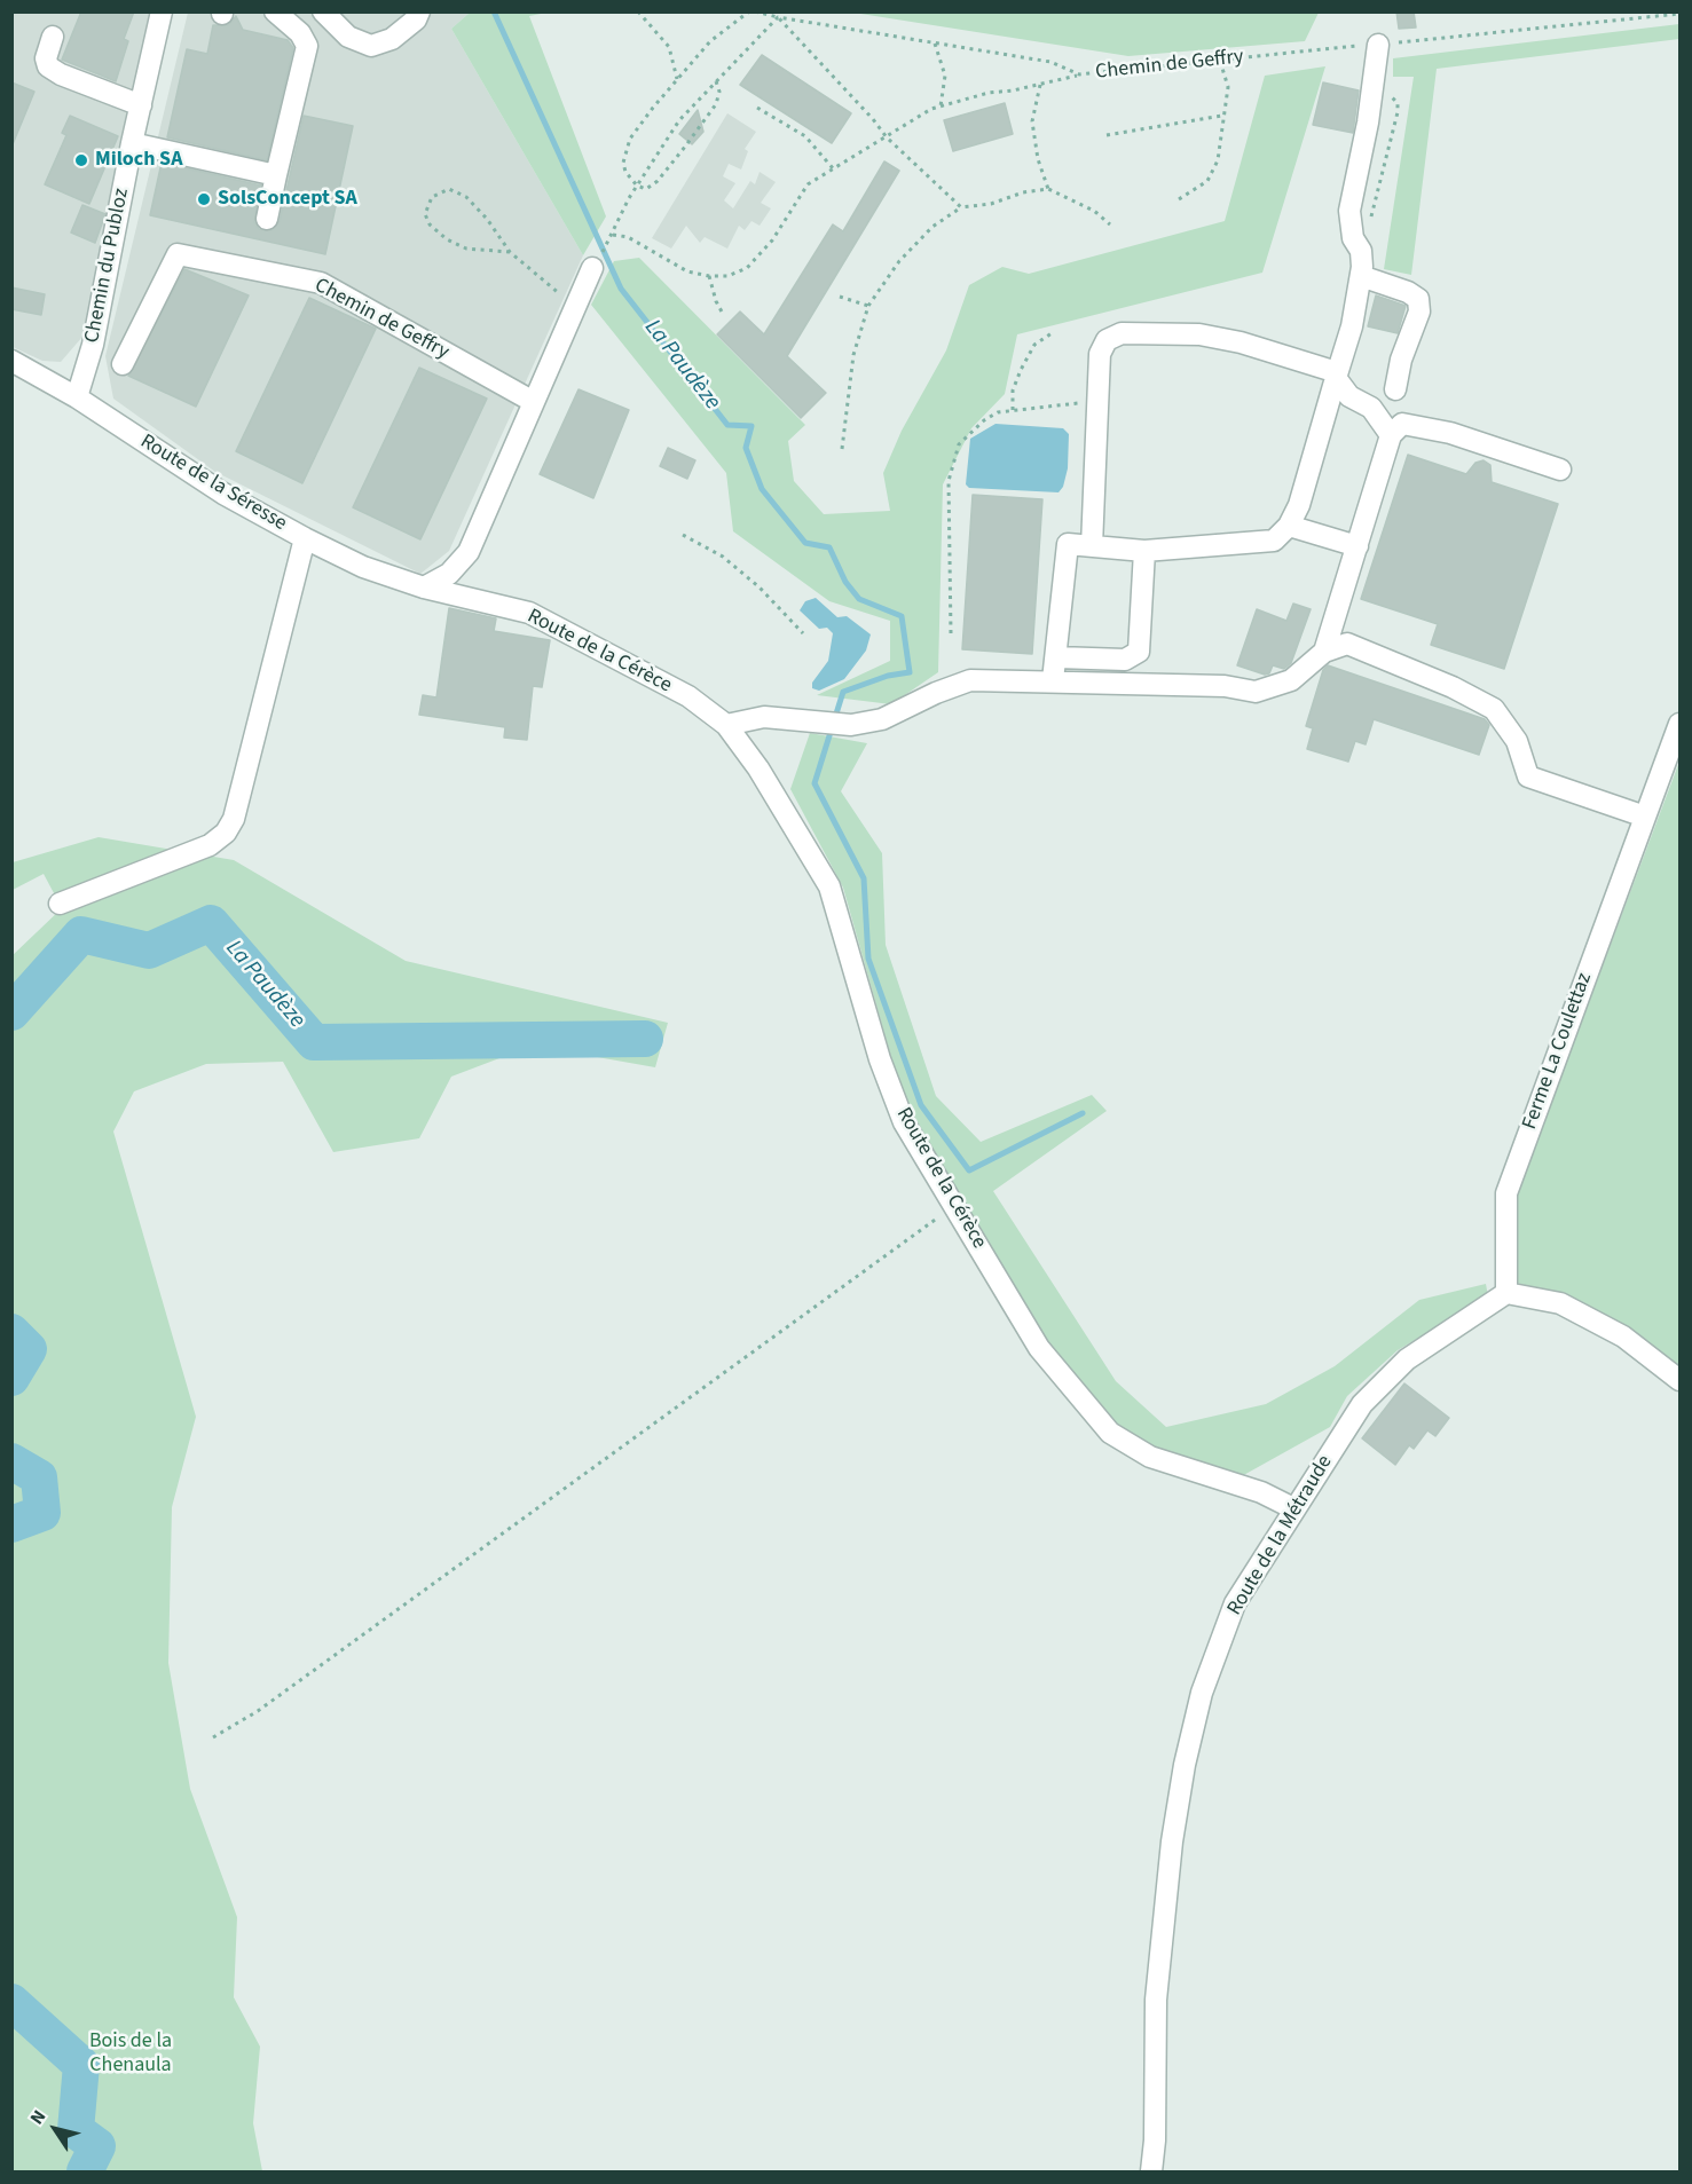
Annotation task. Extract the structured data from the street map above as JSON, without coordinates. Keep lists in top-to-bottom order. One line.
{"streets":{"street":["Chemin de Geffry","Chemin du Publoz","Route de la Séresse","Route de la Cérèce","Ferme La Coulettaz","Route de la Métraude"]},"crossings":[["Chemin du Publoz","Route de la Séresse"],["Route de la Séresse","Route de la Cérèce"],["Route de la Cérèce","Route de la Métraude"],["Ferme La Coulettaz","Route de la Métraude"]],"water":["La Paudèze"],"parks":["Bois de la Chenaula"],"places":["Miloch SA","SolsConcept SA"],"north":"top left"}
